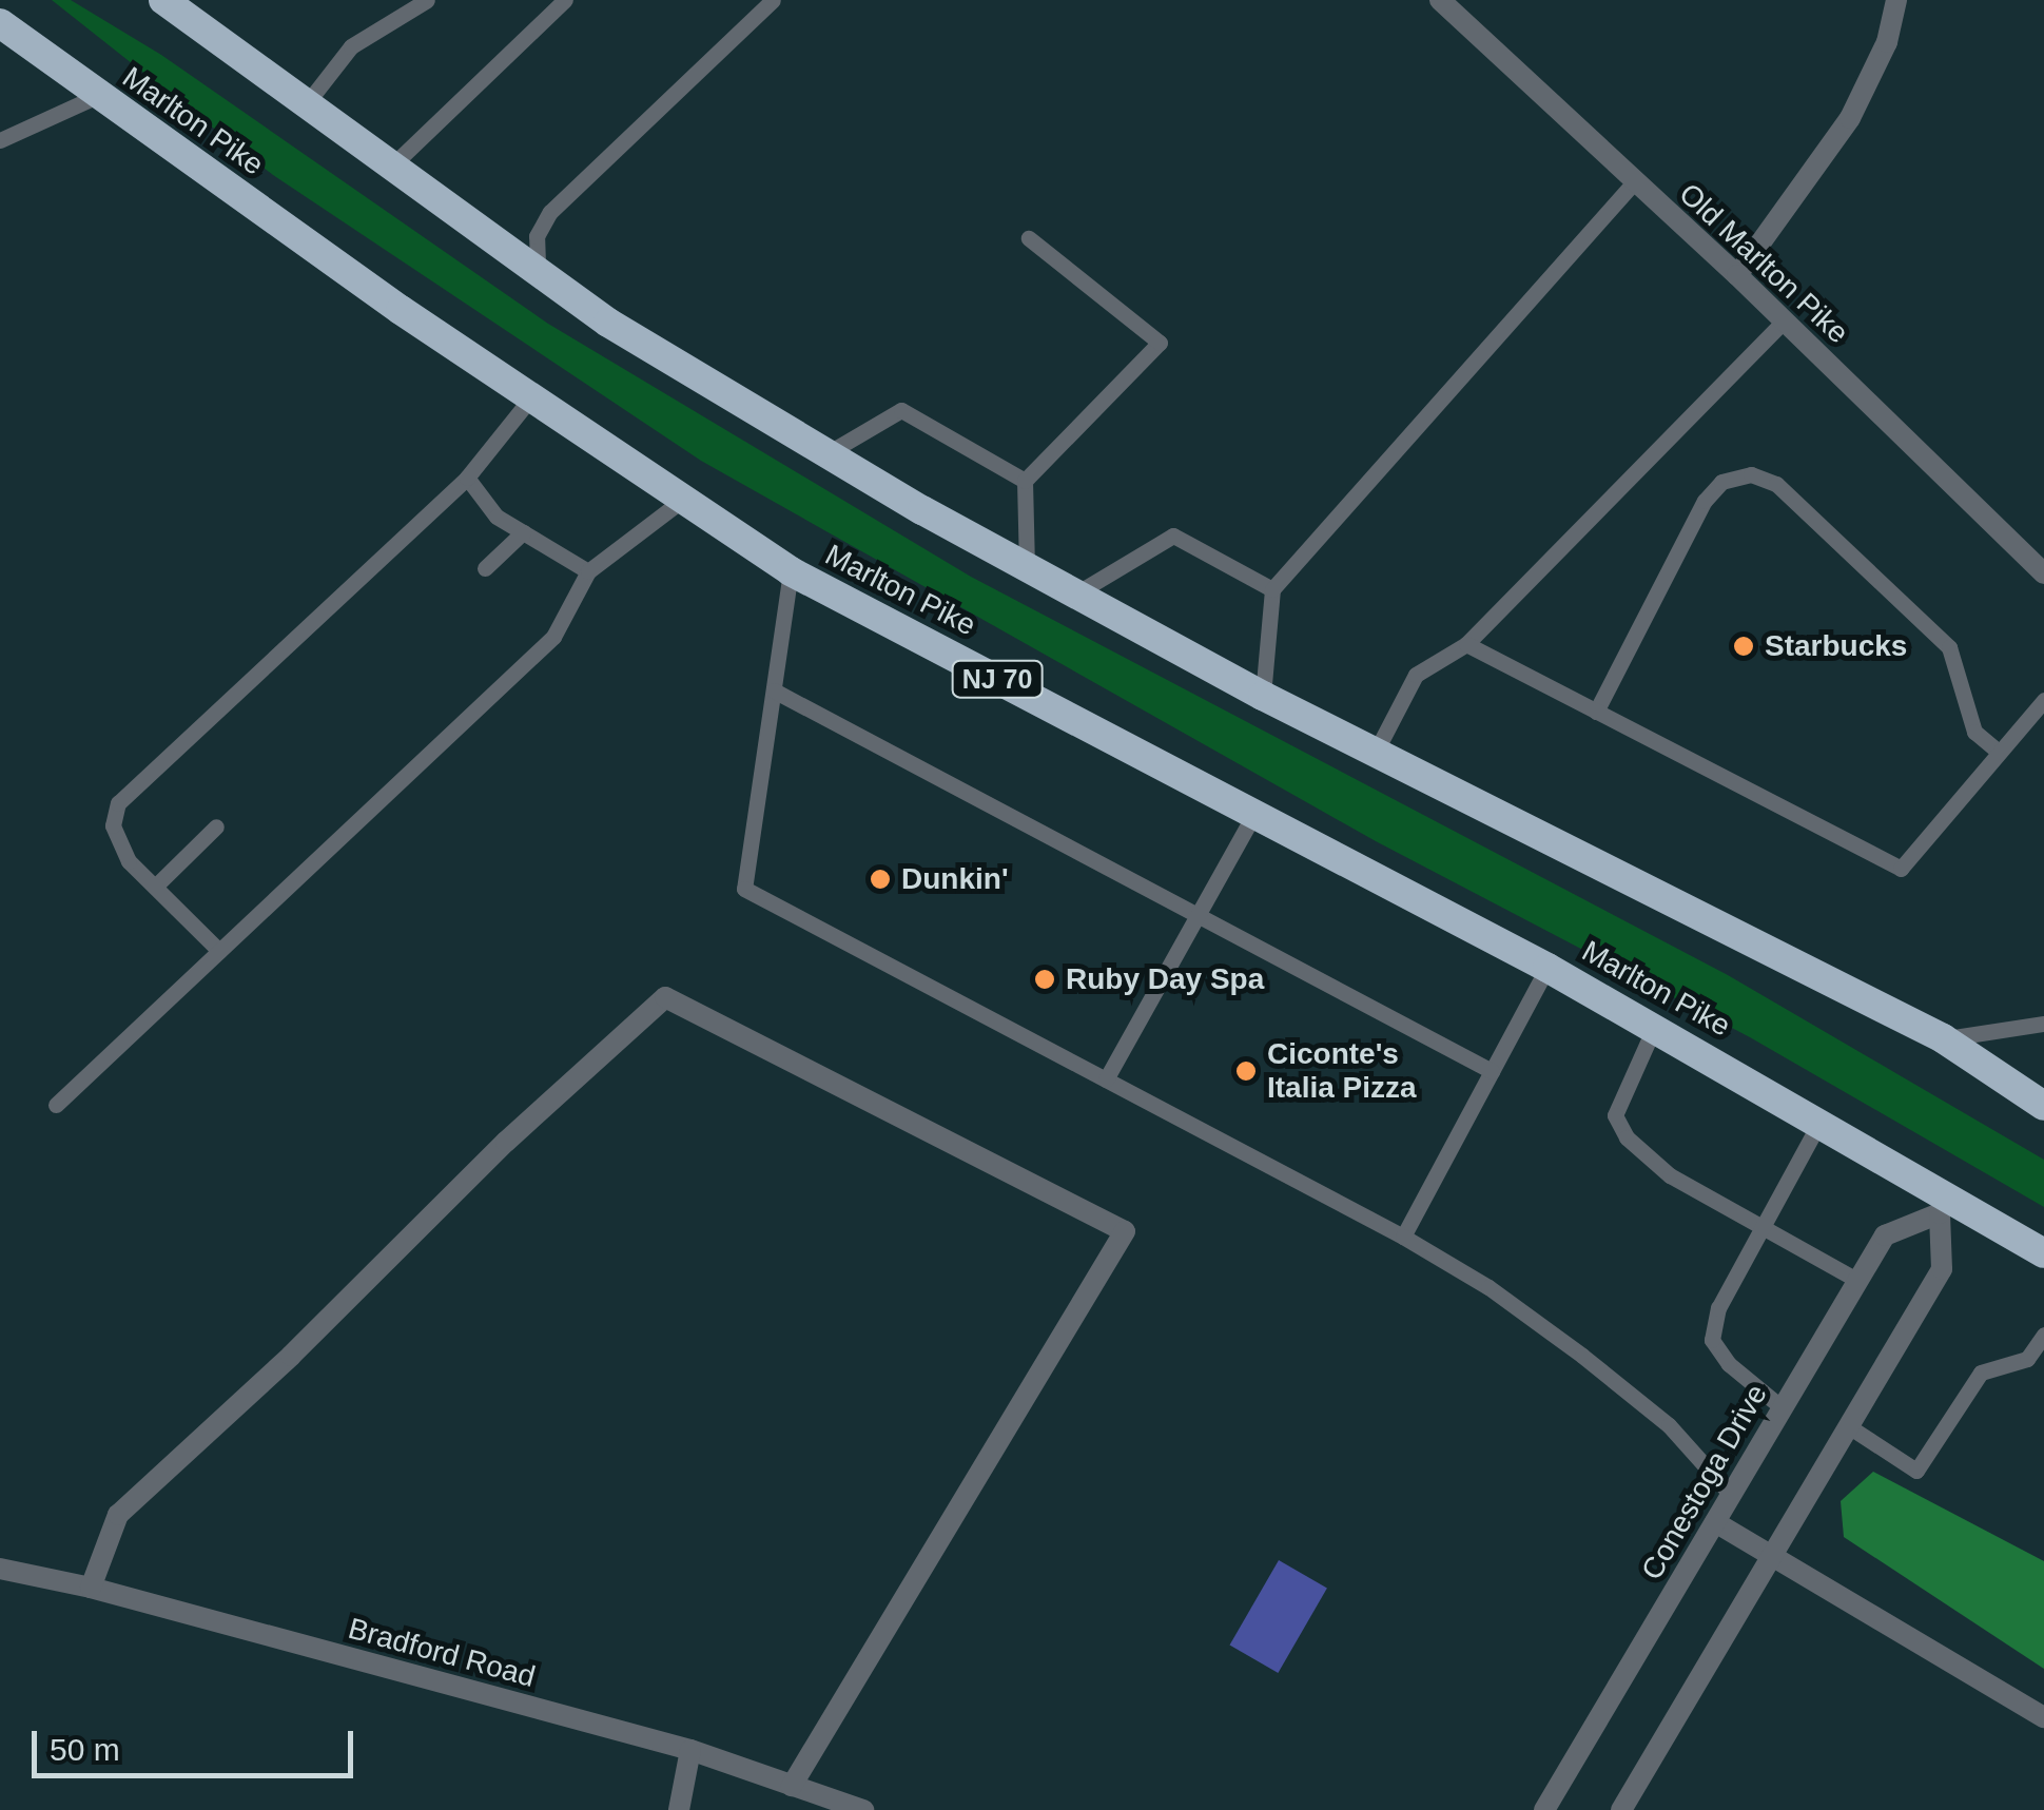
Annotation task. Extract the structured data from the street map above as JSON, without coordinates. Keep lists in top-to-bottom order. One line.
{"streets":{"highway":["Marlton Pike","NJ 70"],"street":["Old Marlton Pike","Conestoga Drive","Bradford Road"]},"crossings":[["Marlton Pike","Conestoga Drive"]],"places":["Starbucks","Dunkin'","Ruby Day Spa","Ciconte's Italia Pizza"],"scale_bar":"50 m"}
